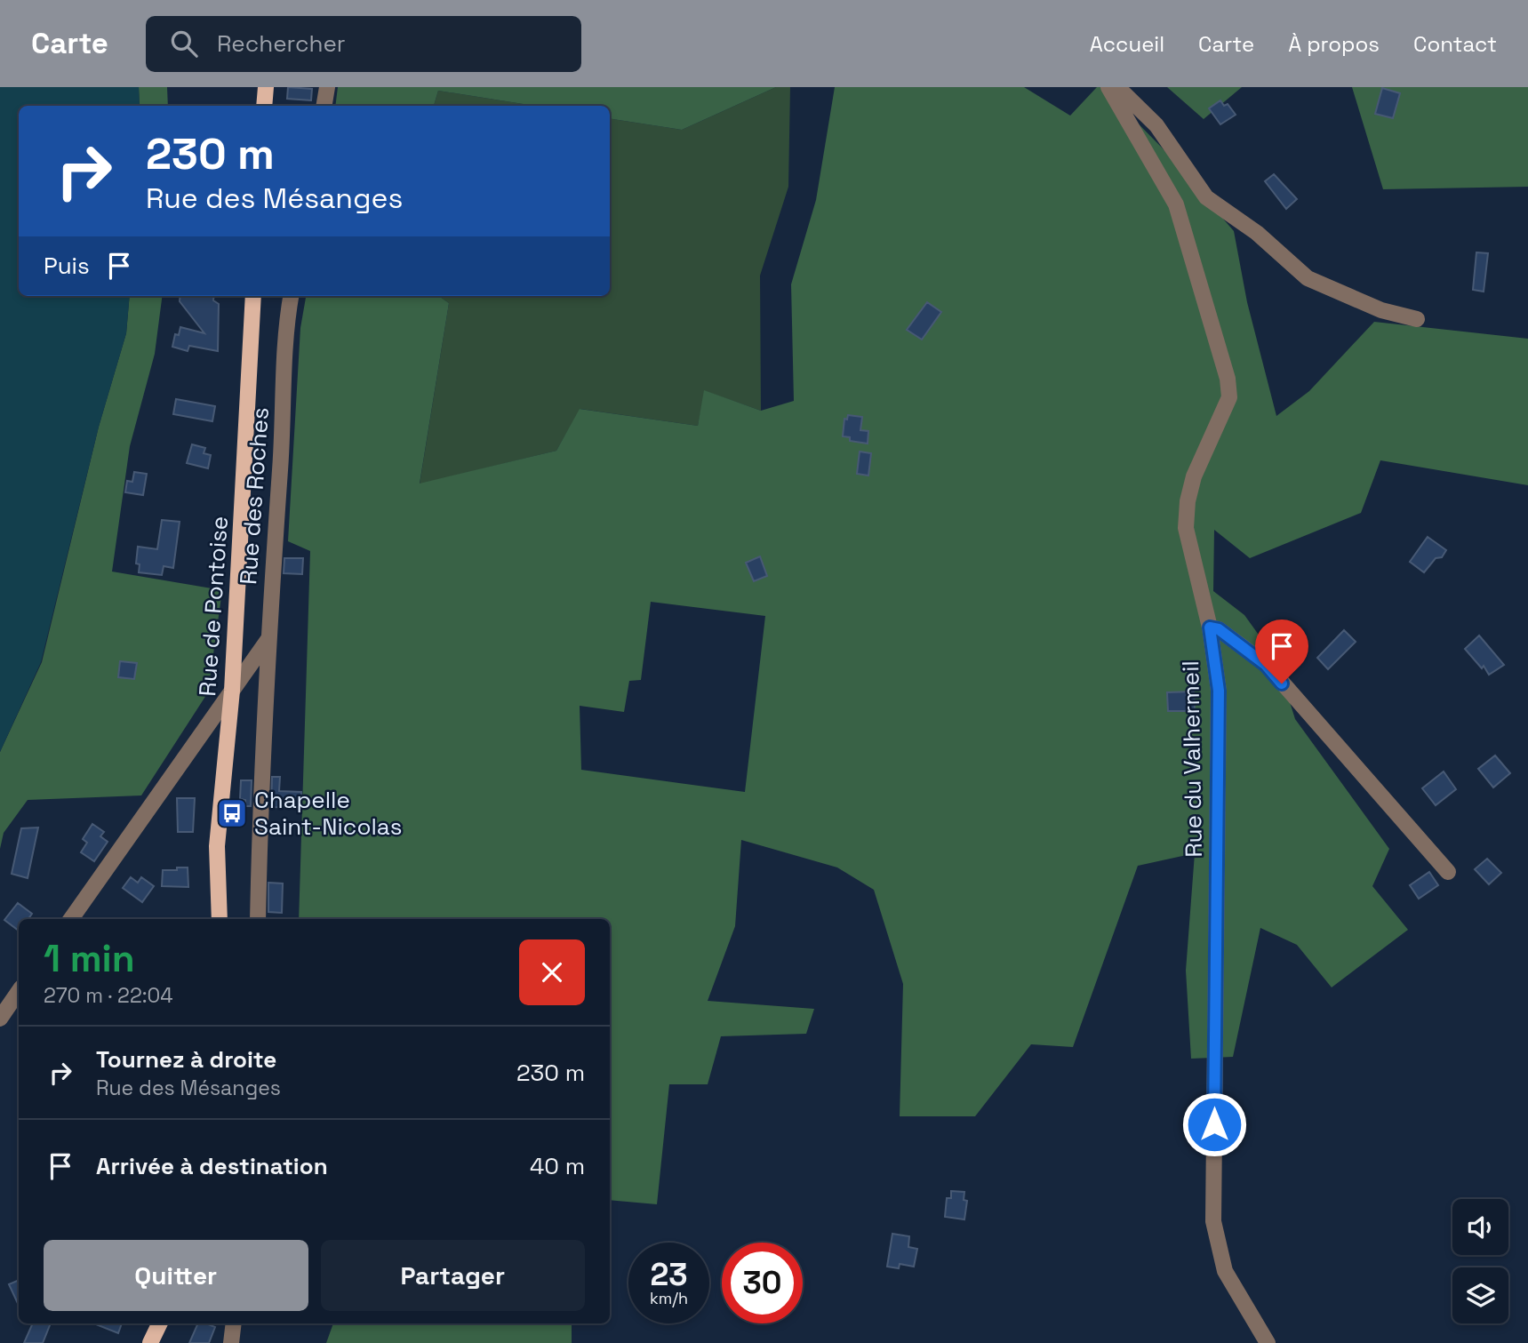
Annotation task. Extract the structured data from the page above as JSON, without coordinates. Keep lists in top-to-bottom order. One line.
{"streets":{"main road":["Rue de Pontoise"],"street":["Rue des Roches","Rue du Valhermeil"]},"places":{"bus stop":["Chapelle Saint-Nicolas"]},"page":{"header":"Carte","search":"Rechercher","nav":["Accueil","Carte","À propos","Contact"],"turn":["230 m","Rue des Mésanges"],"then":"Puis","heading":["1 min","270 m · 22:04"],"list":[{"name":"Tournez à droite","note":"Rue des Mésanges","value":"230 m"},{"name":"Arrivée à destination","value":"40 m"}],"buttons":["Quitter","Partager"],"speed":"23 km/h","limit":"30"}}
